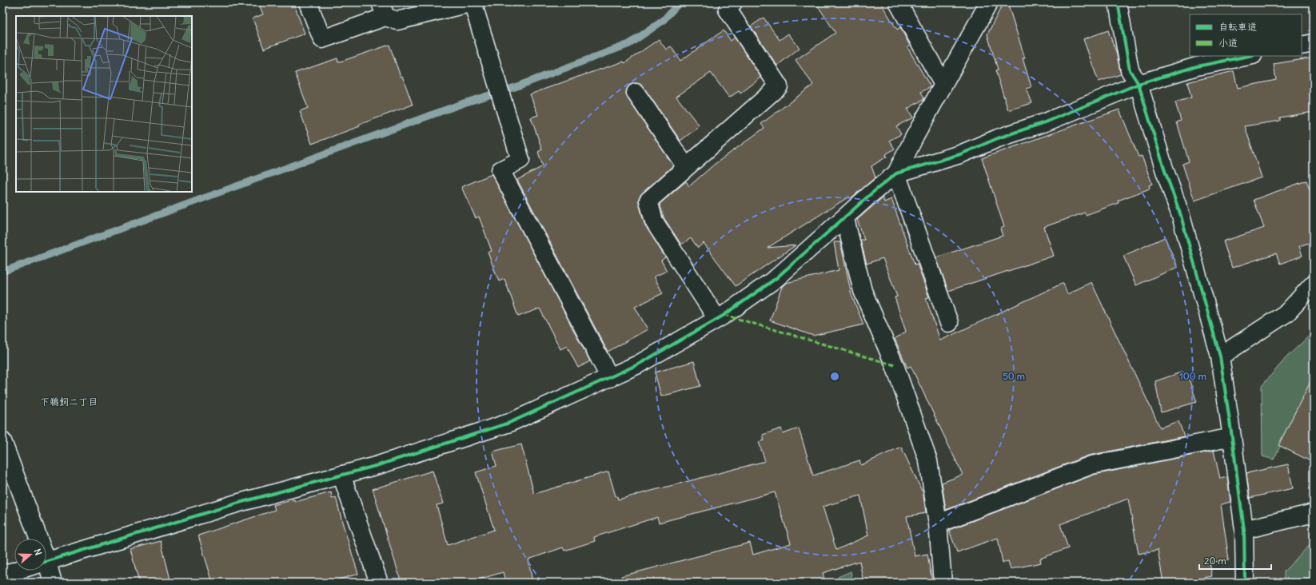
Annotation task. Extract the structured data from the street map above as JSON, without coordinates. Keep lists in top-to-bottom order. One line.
{"districts":["下鵜飼二丁目"],"legend":["自転車道","小道"],"scale_bar":"20 m","north":"right","rings":["50 m","100 m"]}
